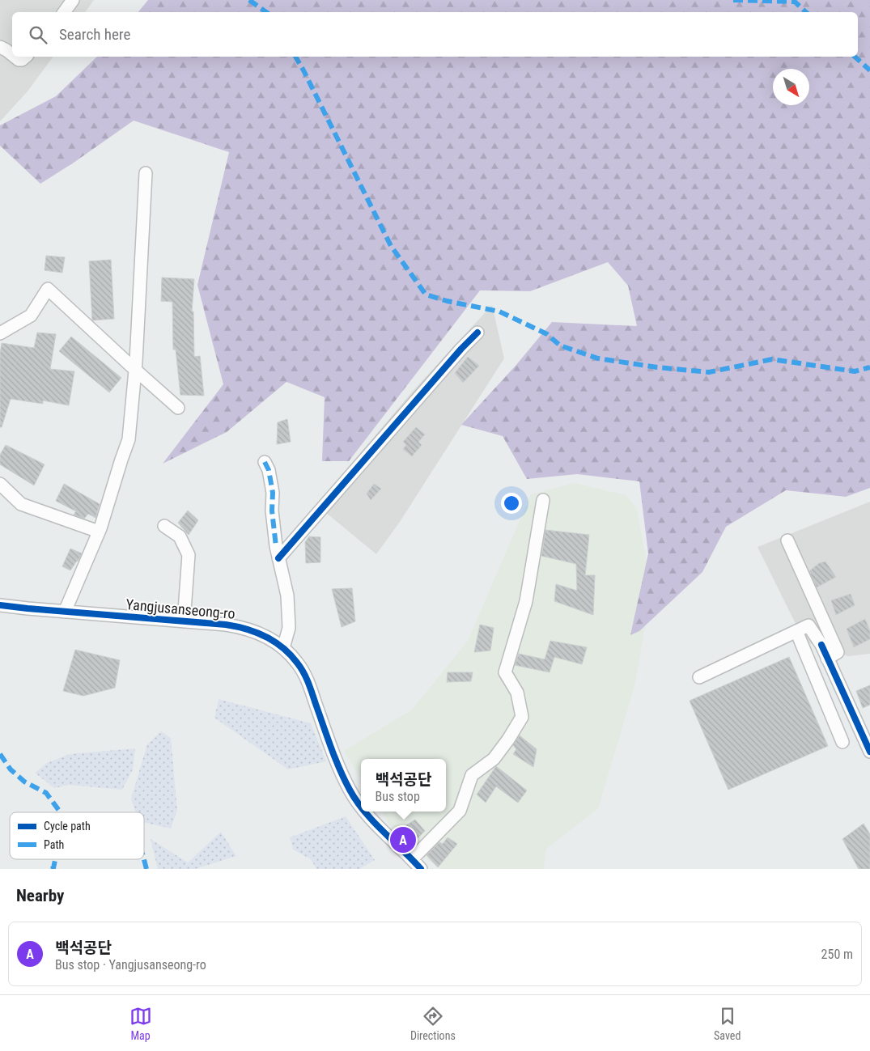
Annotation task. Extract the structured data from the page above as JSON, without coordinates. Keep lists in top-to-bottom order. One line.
{"streets":{"street":["Yangjusanseong-ro"]},"legend":["Cycle path","Path"],"north":"bottom right","page":{"search":"Search here","popup":["백석공단","Bus stop"],"pins":"A","heading":"Nearby","list":[{"mark":"A","name":"백석공단","note":"Bus stop · Yangjusanseong-ro","value":"250 m"}],"nav":["Map","Directions","Saved"]}}
